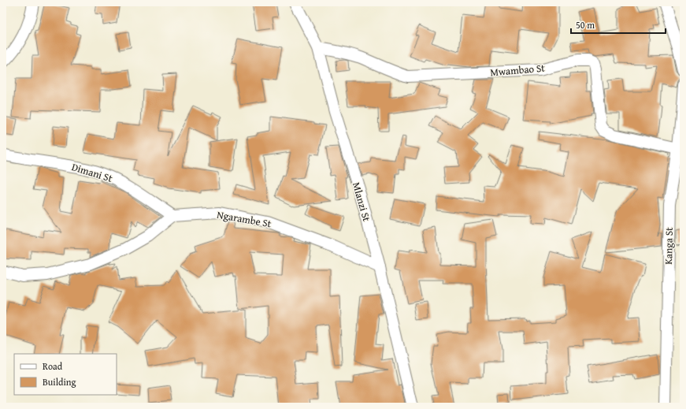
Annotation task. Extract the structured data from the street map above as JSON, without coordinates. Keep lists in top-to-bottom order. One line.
{"streets":{"street":["Mwambao St","Dimani St","Mlanzi St","Ngarambe St","Kanga St"]},"crossings":[["Mwambao St","Mlanzi St"],["Mwambao St","Kanga St"],["Dimani St","Ngarambe St"],["Mlanzi St","Ngarambe St"]],"legend":["Road","Building"],"scale_bar":"50 m"}
